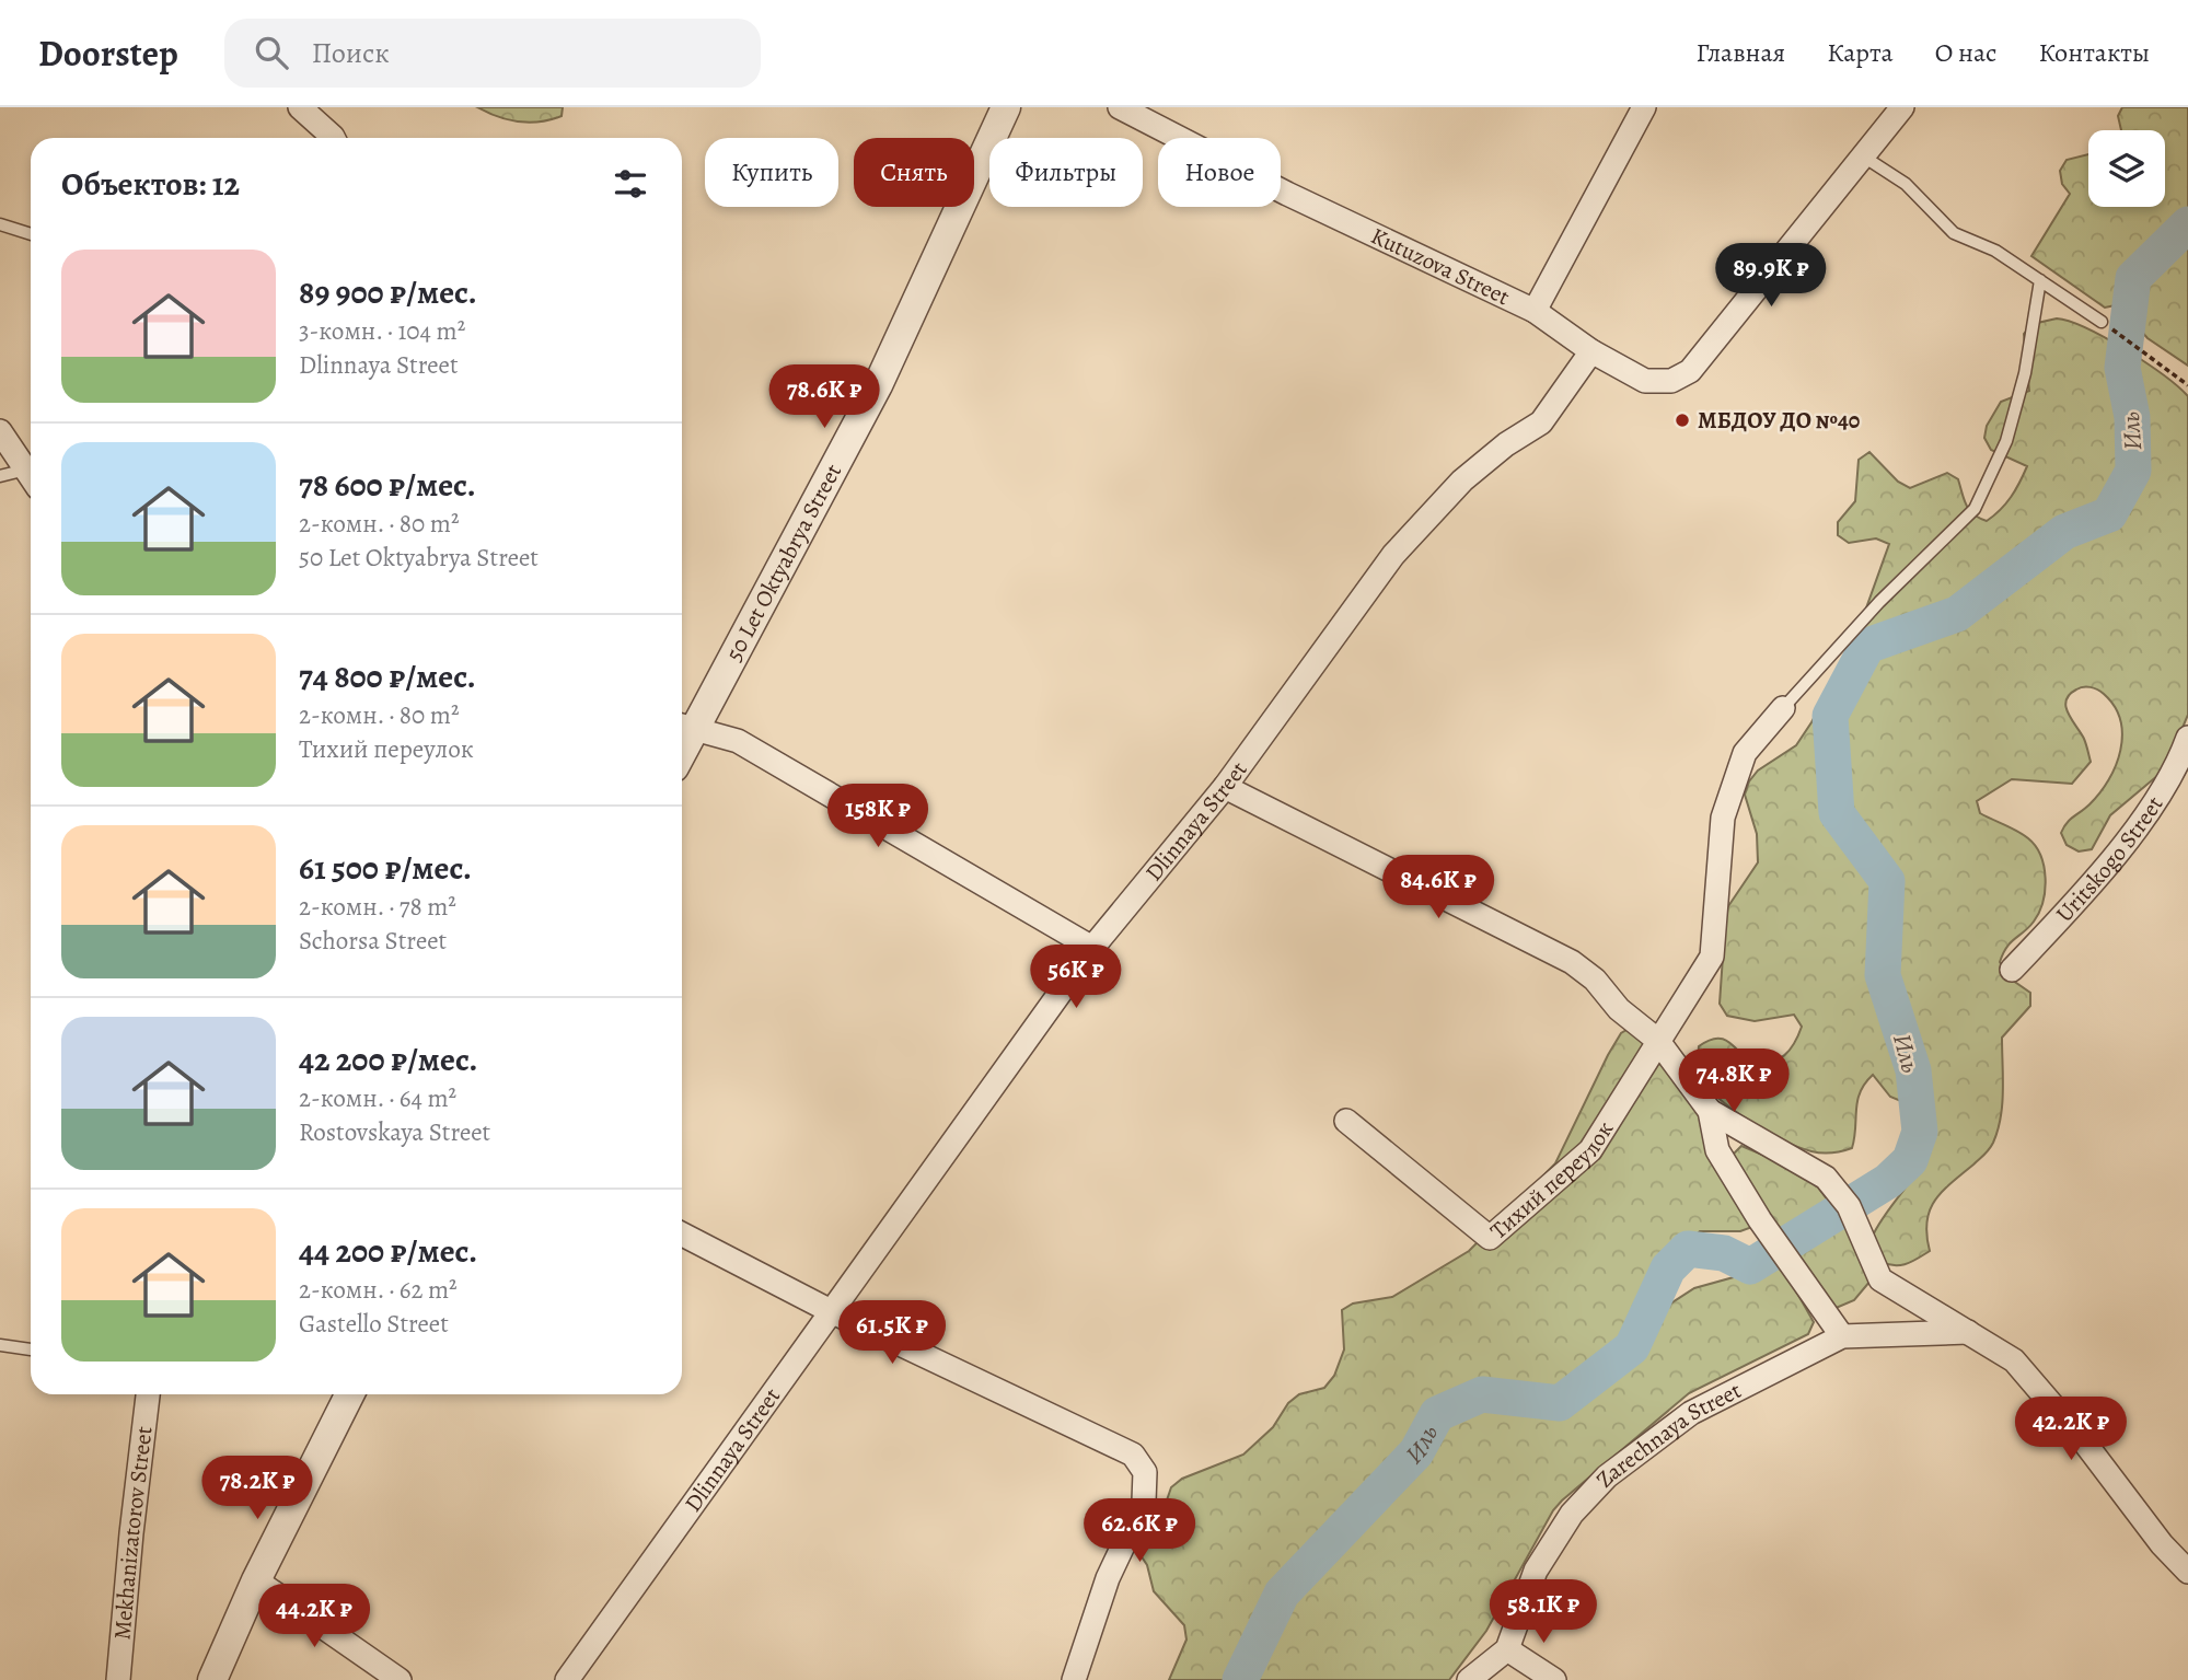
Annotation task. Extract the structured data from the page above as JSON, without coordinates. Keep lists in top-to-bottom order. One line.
{"streets":{"street":["Kutuzova Street","50 Let Oktyabrya Street","Dlinnaya Street","Uritskogo Street","Тихий переулок","Zarechnaya Street","Mekhanizatorov Street"]},"crossings":[["Kutuzova Street","Dlinnaya Street"]],"water":["Иль"],"places":["МБДОУ ДО №40"],"page":{"header":"Doorstep","search":"Поиск","nav":["Главная","Карта","О нас","Контакты"],"chip":["Купить","Снять","Фильтры","Новое"],"heading":"Объектов: 12","list":[{"name":"89 900 ₽/мес.","note":"3-комн. · 104 m² · Dlinnaya Street"},{"name":"78 600 ₽/мес.","note":"2-комн. · 80 m² · 50 Let Oktyabrya Street"},{"name":"74 800 ₽/мес.","note":"2-комн. · 80 m² · Тихий переулок"},{"name":"61 500 ₽/мес.","note":"2-комн. · 78 m² · Schorsa Street"},{"name":"42 200 ₽/мес.","note":"2-комн. · 64 m² · Rostovskaya Street"},{"name":"44 200 ₽/мес.","note":"2-комн. · 62 m² · Gastello Street"}],"price":["89.9K ₽","78.6K ₽","158K ₽","84.6K ₽","56K ₽","74.8K ₽","61.5K ₽","42.2K ₽","78.2K ₽","62.6K ₽","58.1K ₽","44.2K ₽"]}}
